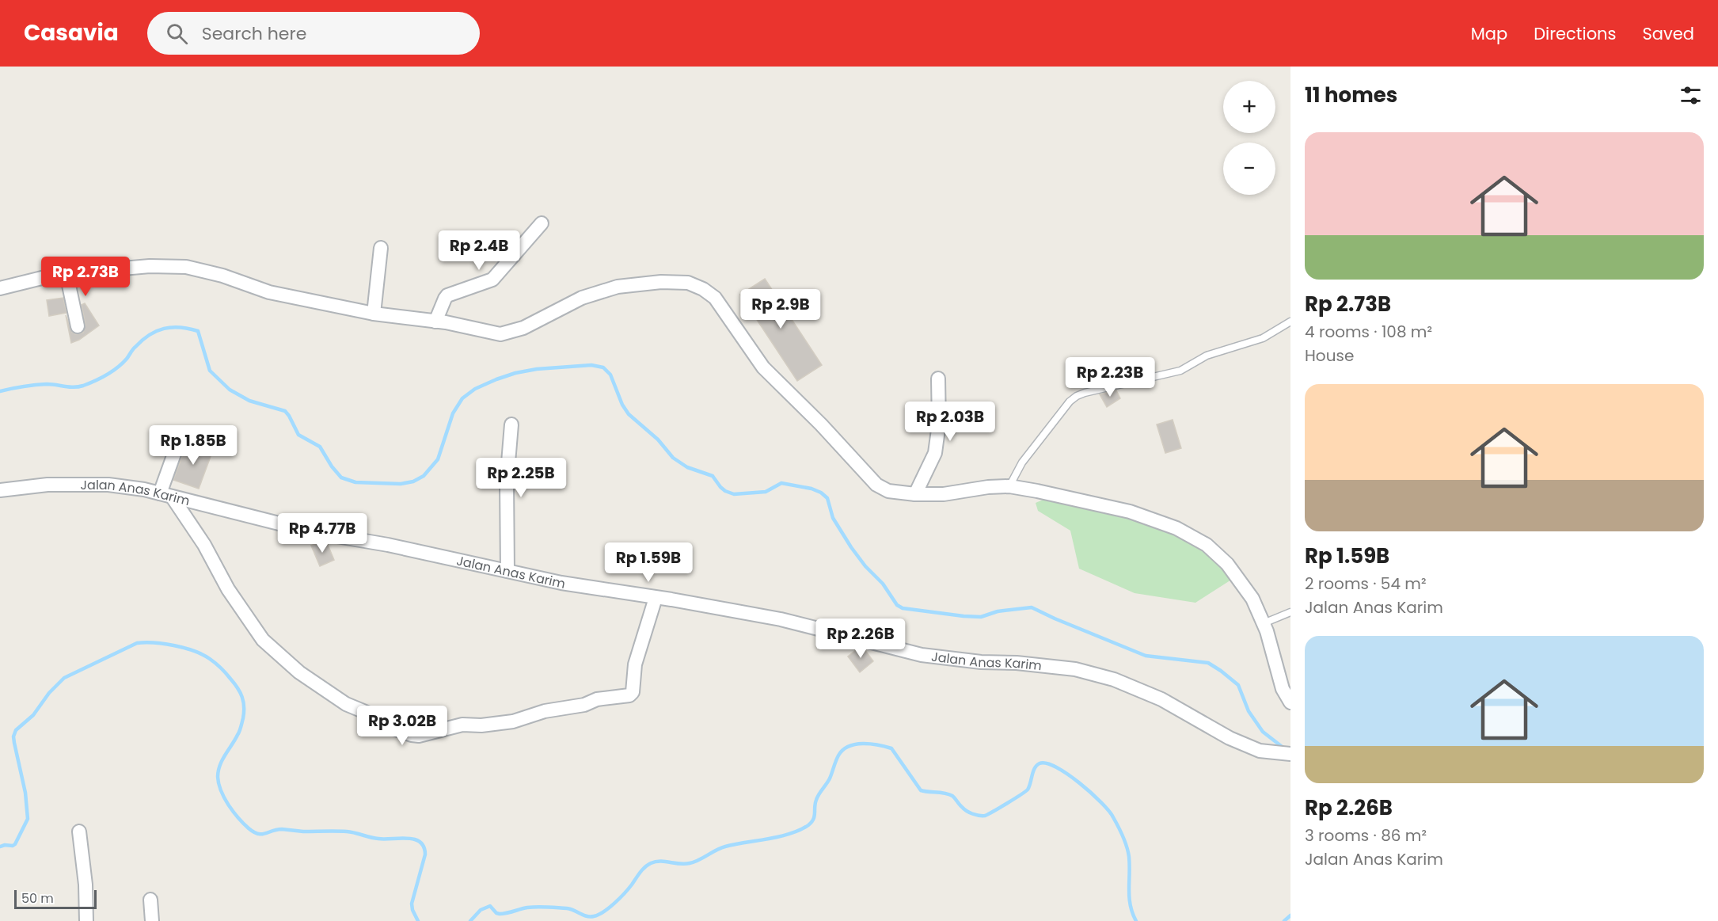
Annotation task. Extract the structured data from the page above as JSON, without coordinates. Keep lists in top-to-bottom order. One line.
{"streets":{"street":["Jalan Anas Karim"]},"scale_bar":"50 m","page":{"header":"Casavia","search":"Search here","nav":["Map","Directions","Saved"],"heading":"11 homes","map_buttons":["+","−"],"list":[{"name":"Rp 2.73B","note":"4 rooms · 108 m² · House"},{"name":"Rp 1.59B","note":"2 rooms · 54 m² · Jalan Anas Karim"},{"name":"Rp 2.26B","note":"3 rooms · 86 m² · Jalan Anas Karim"}],"price":["Rp 2.4B","Rp 2.73B","Rp 2.9B","Rp 2.23B","Rp 2.03B","Rp 1.85B","Rp 2.25B","Rp 4.77B","Rp 1.59B","Rp 2.26B","Rp 3.02B"],"scale":"50 m"}}
